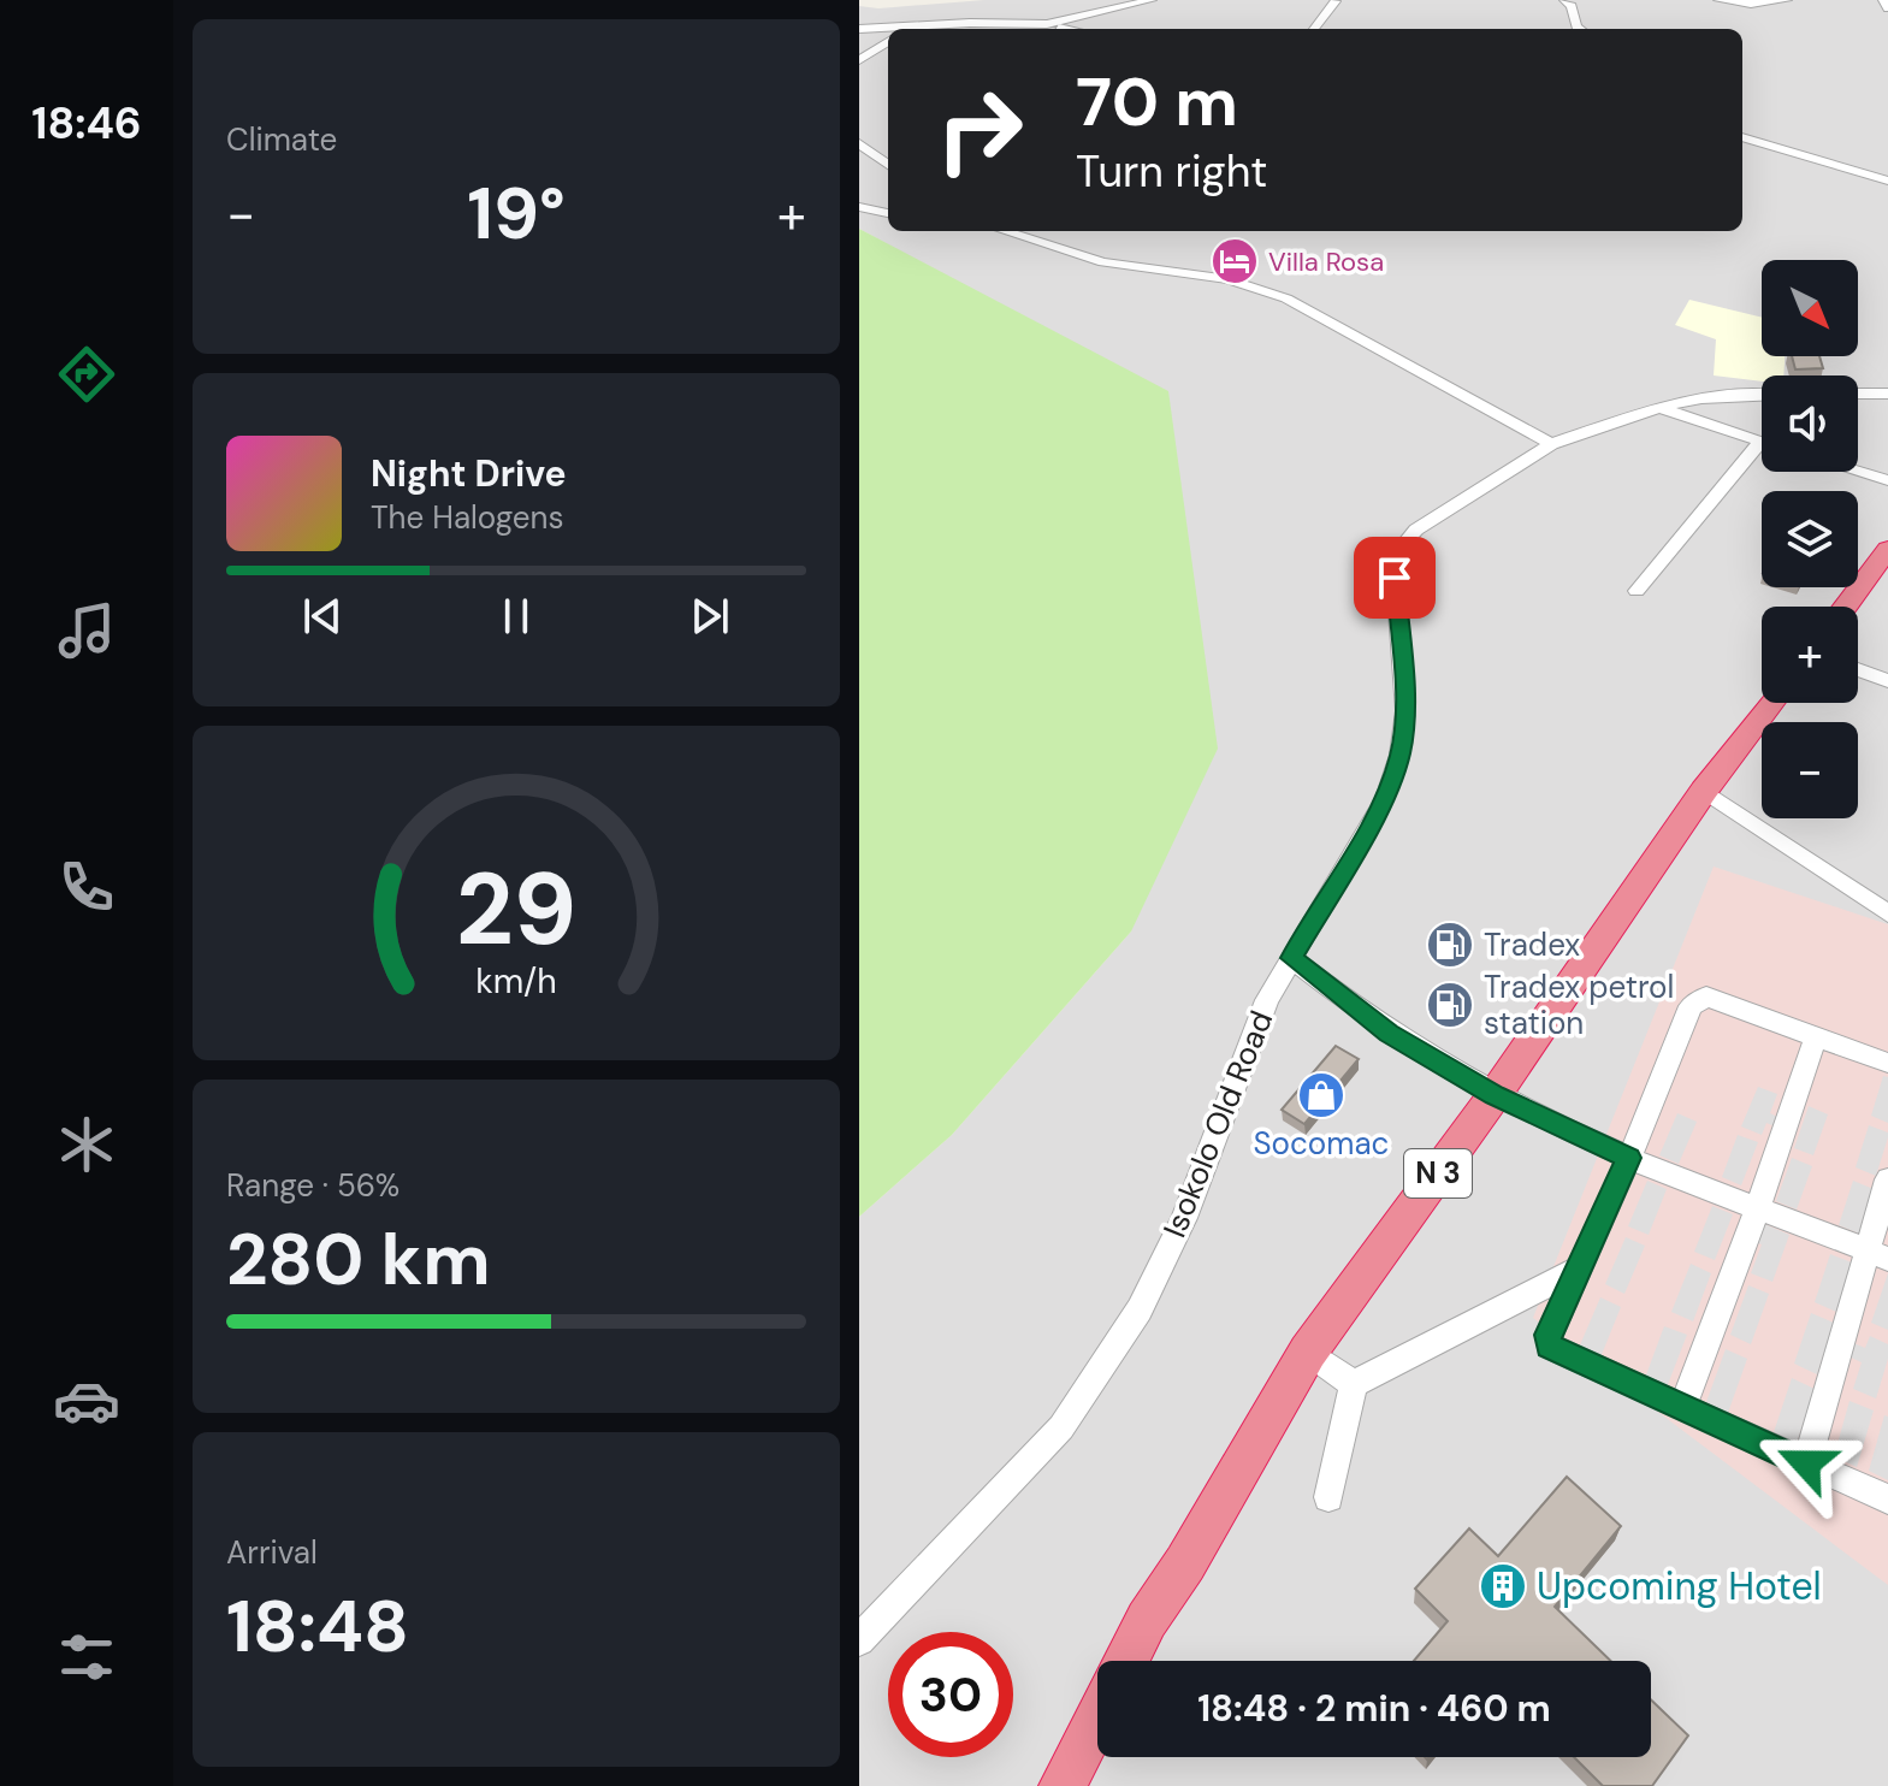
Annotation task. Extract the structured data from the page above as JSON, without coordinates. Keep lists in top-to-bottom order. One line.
{"streets":{"highway":["N 3"],"street":["Isokolo Old Road"]},"places":{"hotel":["Villa Rosa"],"fuel station":["Tradex","Tradex petrol station"],"shop":["Socomac"],"building":["Upcoming Hotel"]},"north":"bottom right","page":{"tabs":"18:46","tile":["Climate",["Range · 56%","280 km"],["Arrival","18:48"]],"turn":["70 m","Turn right"],"heat":["−","19°","+"],"map_buttons":["+","−"],"song":["Night Drive","The Halogens"],"limit":"30","trip":"18:48 · 2 min · 460 m","gauge":["29","km/h"]}}
